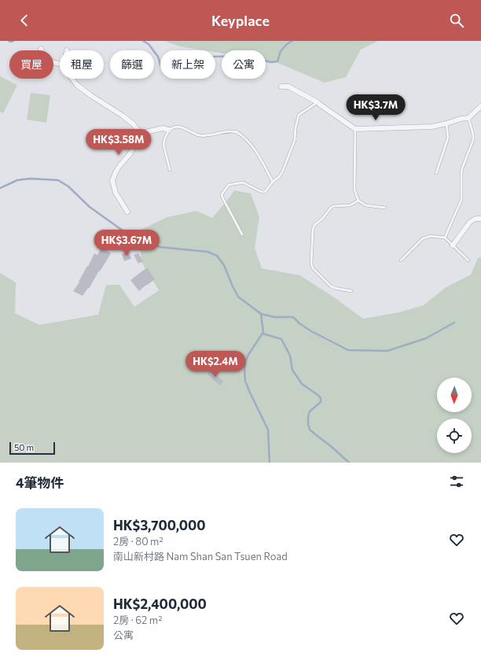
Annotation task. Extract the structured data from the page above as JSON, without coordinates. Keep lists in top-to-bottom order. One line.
{"scale_bar":"50 m","north":"bottom","page":{"header":"Keyplace","chip":["買屋","租屋","篩選","新上架","公寓"],"price":["HK$3.7M","HK$3.58M","HK$3.67M","HK$2.4M"],"scale":"50 m","heading":"4筆物件","list":[{"name":"HK$3,700,000","note":"2房 · 80 m² · 南山新村路 Nam Shan San Tsuen Road"},{"name":"HK$2,400,000","note":"2房 · 62 m² · 公寓"}]}}
